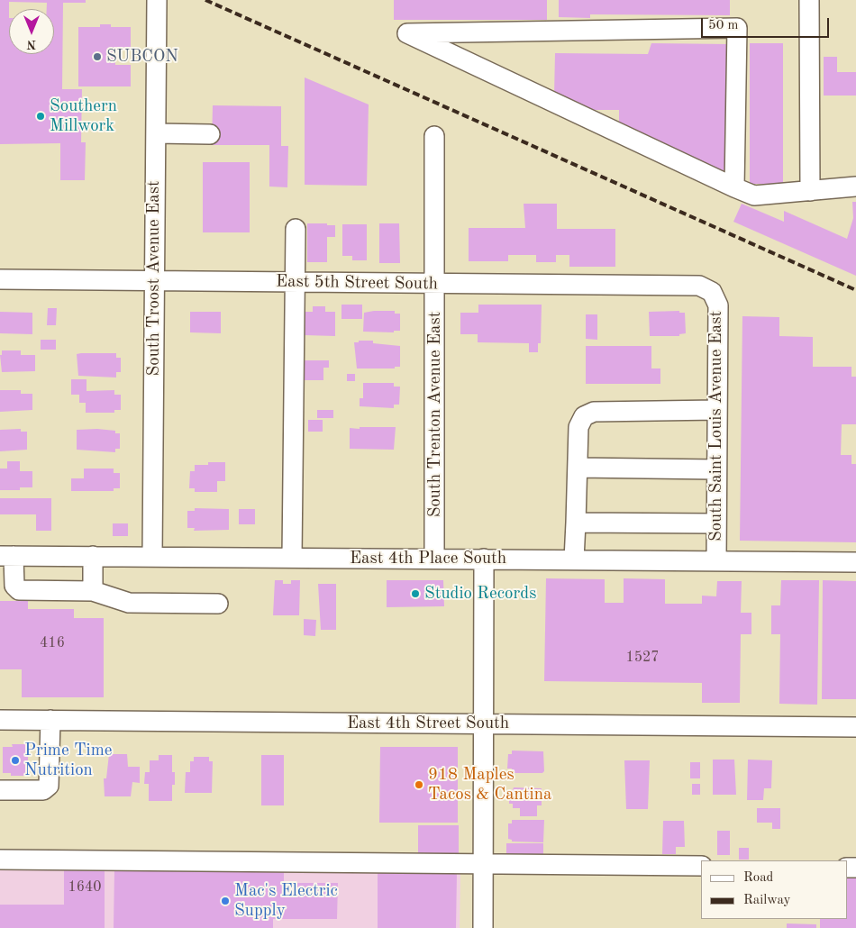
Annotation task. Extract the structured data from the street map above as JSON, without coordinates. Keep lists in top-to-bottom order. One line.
{"streets":{"street":["South Troost Avenue East","East 5th Street South","South Trenton Avenue East","South Saint Louis Avenue East","East 4th Place South","East 4th Street South"]},"crossings":[["South Troost Avenue East","East 5th Street South"],["South Troost Avenue East","East 4th Place South"],["East 5th Street South","South Trenton Avenue East"],["East 5th Street South","South Saint Louis Avenue East"],["South Trenton Avenue East","East 4th Place South"],["South Saint Louis Avenue East","East 4th Place South"]],"places":["SUBCON","Southern Millwork","Studio Records","Prime Time Nutrition","918 Maples Tacos & Cantina","Mac's Electric Supply"],"house_numbers":["416","1527","1640"],"legend":["Road","Railway"],"scale_bar":"50 m","north":"bottom"}
